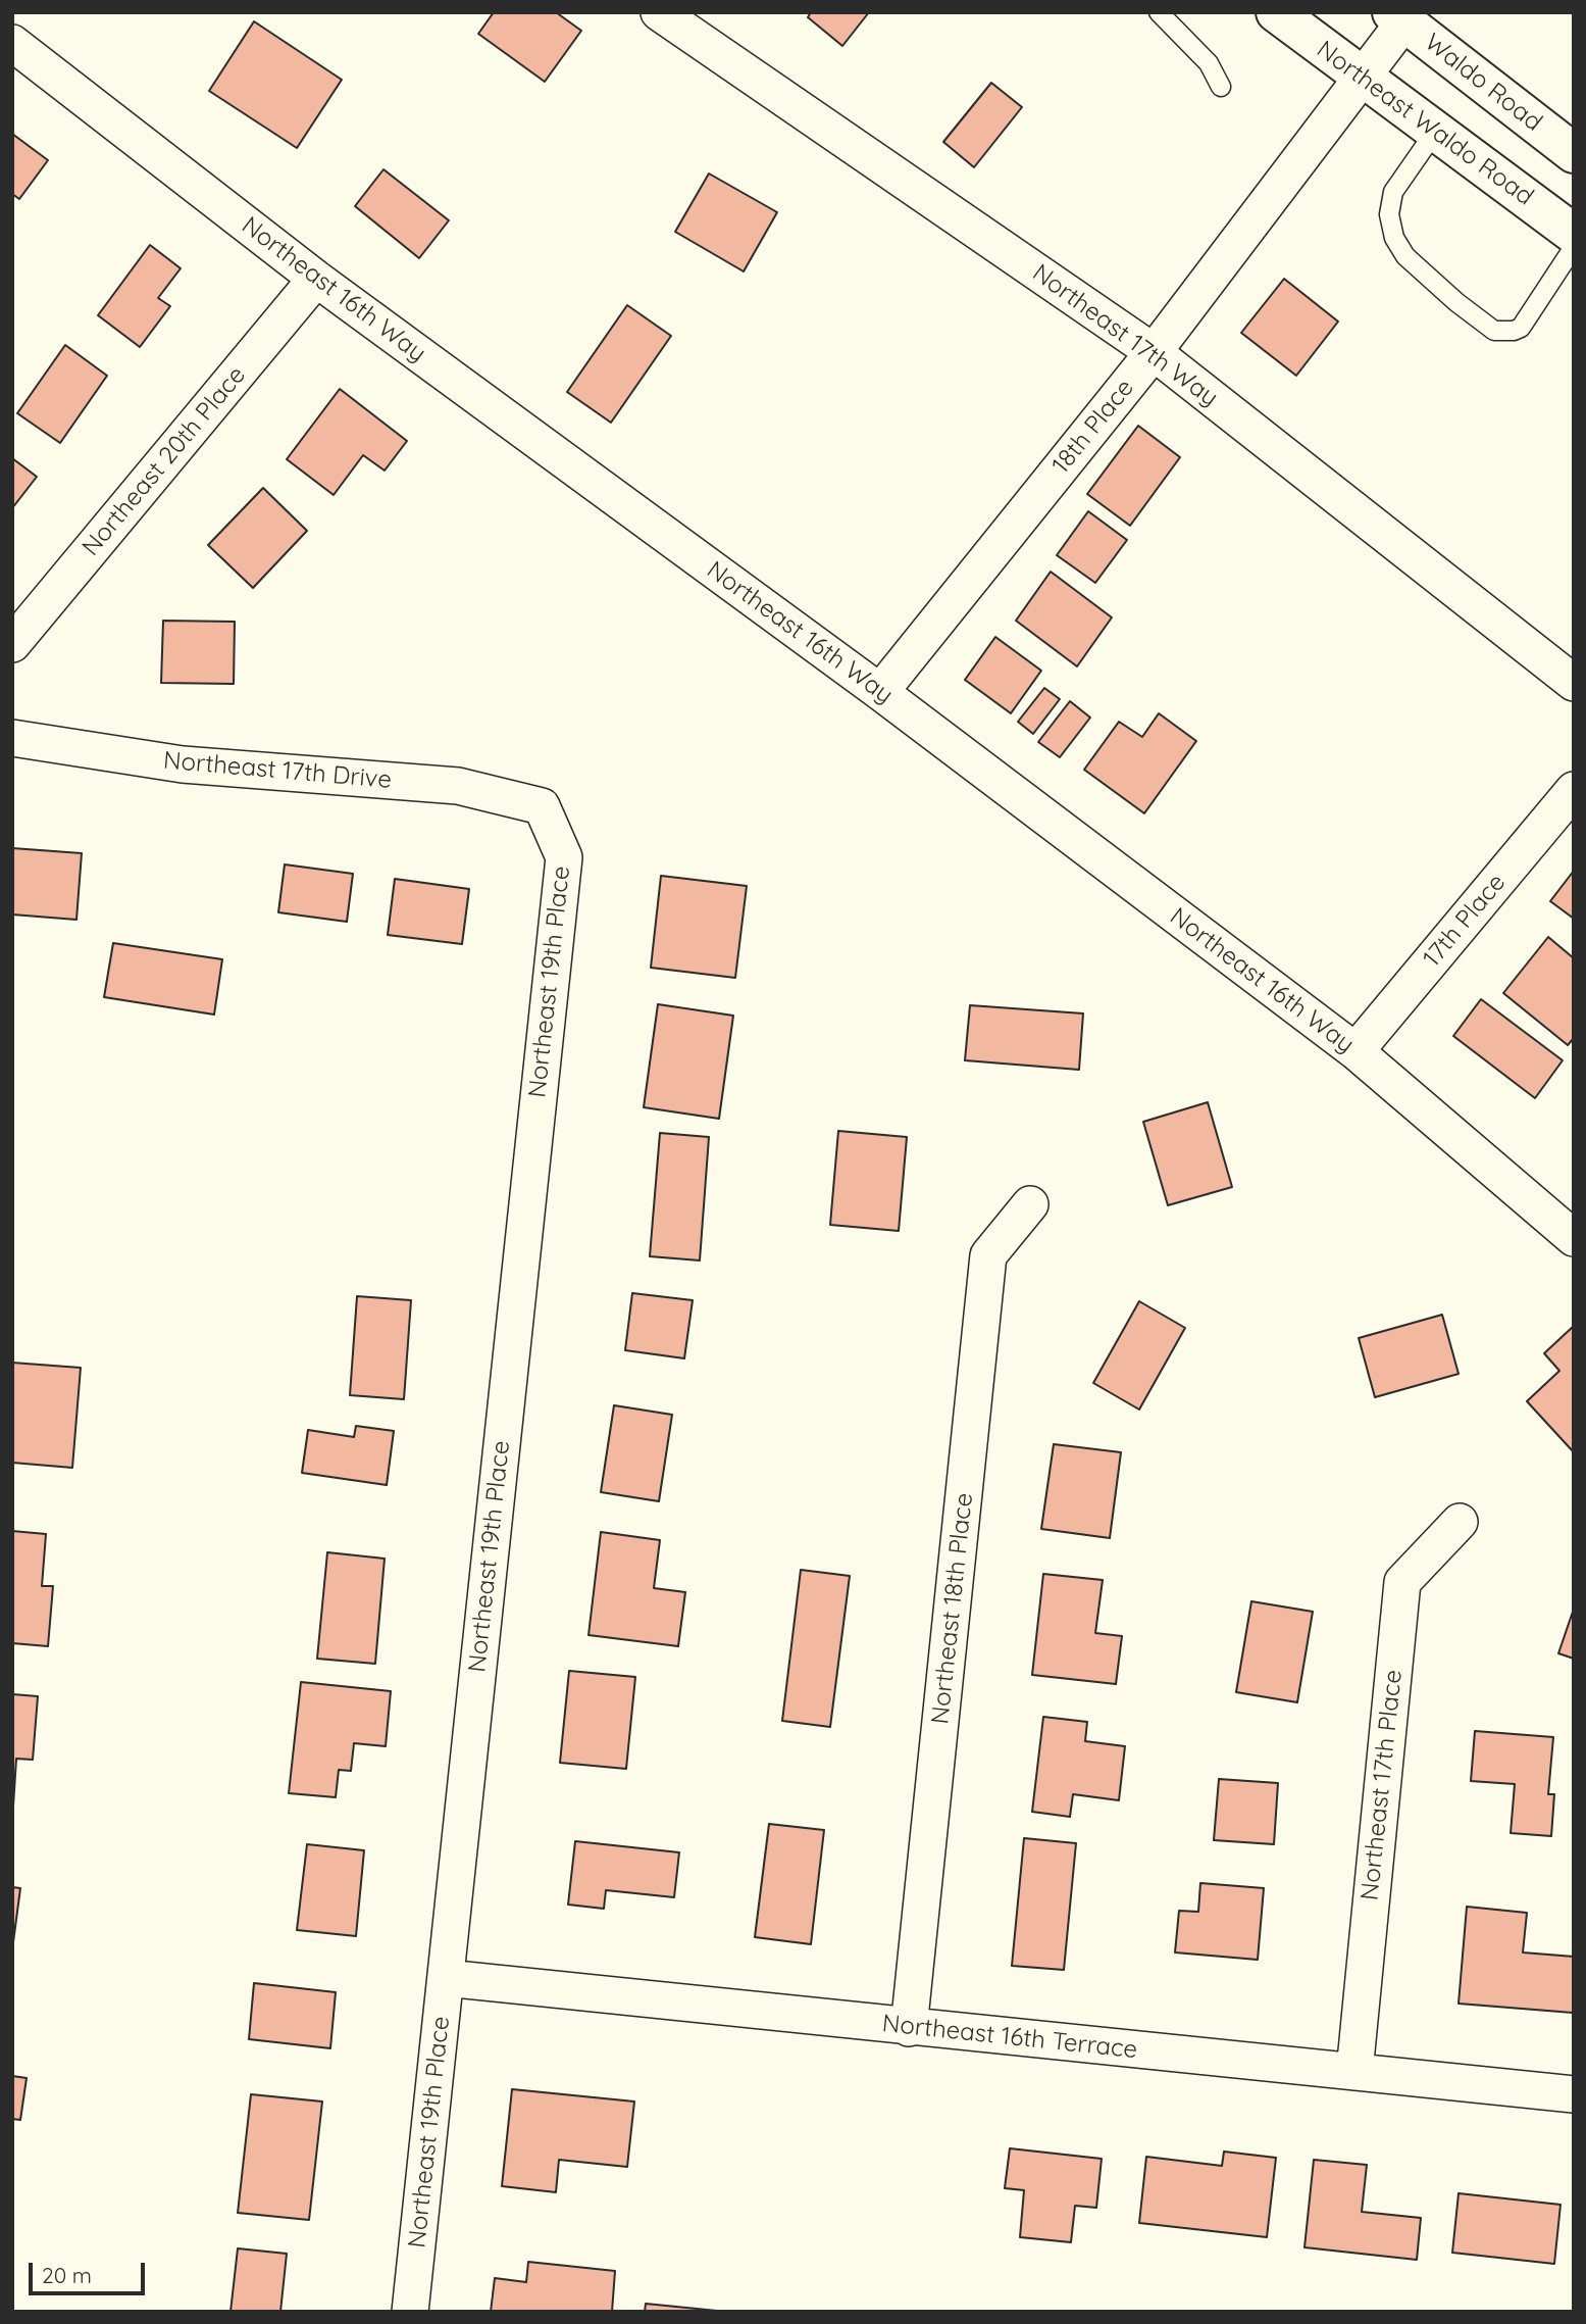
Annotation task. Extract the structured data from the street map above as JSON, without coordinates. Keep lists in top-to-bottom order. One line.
{"streets":{"highway":["Waldo Road","Northeast Waldo Road"],"street":["Northeast 16th Way","Northeast 17th Way","18th Place","Northeast 20th Place","Northeast 17th Drive","17th Place","Northeast 19th Place","Northeast 18th Place","Northeast 17th Place","Northeast 16th Terrace"]},"crossings":[["Waldo Road","18th Place"],["Northeast Waldo Road","18th Place"],["Northeast 16th Way","18th Place"],["Northeast 16th Way","Northeast 20th Place"],["Northeast 16th Way","17th Place"],["Northeast 17th Way","18th Place"],["Northeast 17th Drive","Northeast 19th Place"],["Northeast 19th Place","Northeast 16th Terrace"],["Northeast 18th Place","Northeast 16th Terrace"],["Northeast 17th Place","Northeast 16th Terrace"]],"scale_bar":"20 m"}
